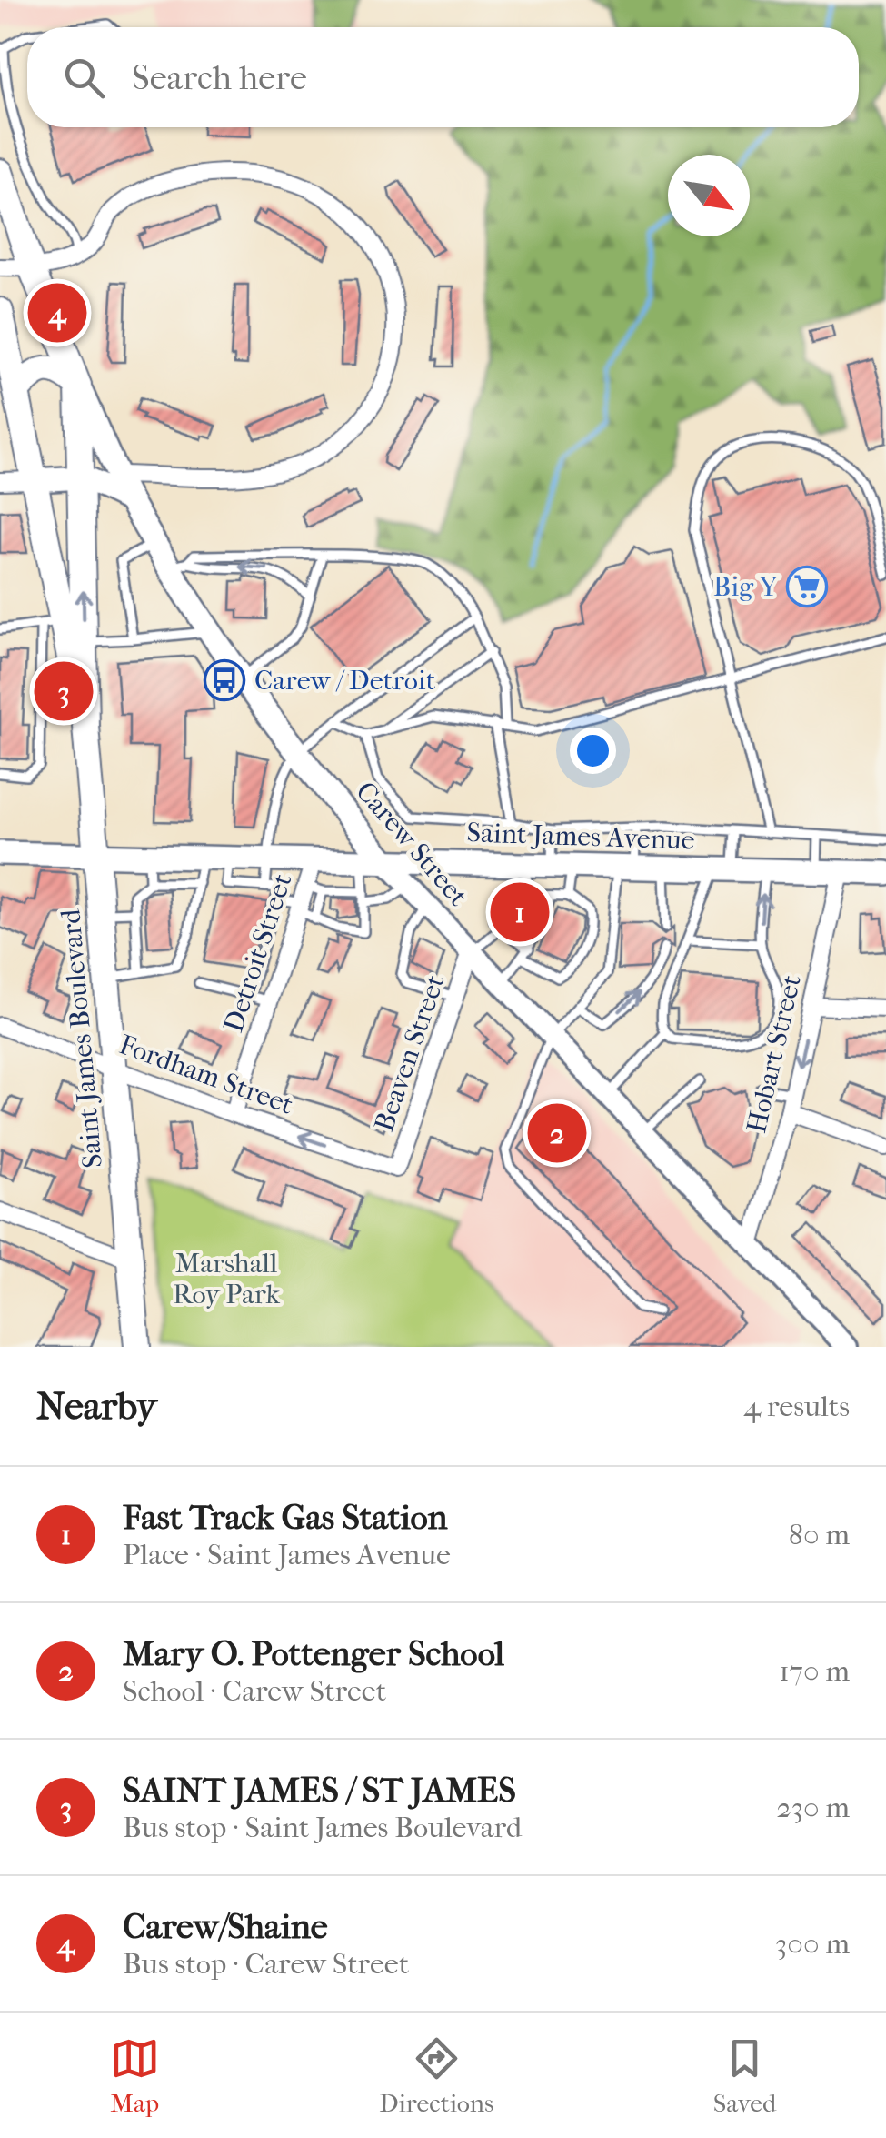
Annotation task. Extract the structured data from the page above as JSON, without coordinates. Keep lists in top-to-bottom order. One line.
{"streets":{"main road":["Saint James Avenue","Carew Street","Saint James Boulevard"],"street":["Detroit Street","Beaven Street","Hobart Street","Fordham Street"]},"crossings":[["Saint James Avenue","Carew Street"],["Saint James Avenue","Detroit Street"],["Saint James Avenue","Saint James Boulevard"],["Saint James Avenue","Hobart Street"],["Carew Street","Saint James Boulevard"],["Carew Street","Beaven Street"],["Carew Street","Hobart Street"],["Detroit Street","Fordham Street"],["Saint James Boulevard","Fordham Street"],["Beaven Street","Fordham Street"]],"one_way":["Fordham Street"],"parks":["Marshall Roy Park"],"places":{"supermarket":["Big Y"],"bus stop":["Carew / Detroit"]},"north":"bottom right","page":{"search":"Search here","pins":["4","3","1","2"],"heading":["Nearby","4 results"],"list":[{"mark":"1","name":"Fast Track Gas Station","note":"Place · Saint James Avenue","value":"80 m"},{"mark":"2","name":"Mary O. Pottenger School","note":"School · Carew Street","value":"170 m"},{"mark":"3","name":"SAINT JAMES / ST JAMES","note":"Bus stop · Saint James Boulevard","value":"230 m"},{"mark":"4","name":"Carew/Shaine","note":"Bus stop · Carew Street","value":"300 m"}],"nav":["Map","Directions","Saved"]}}
